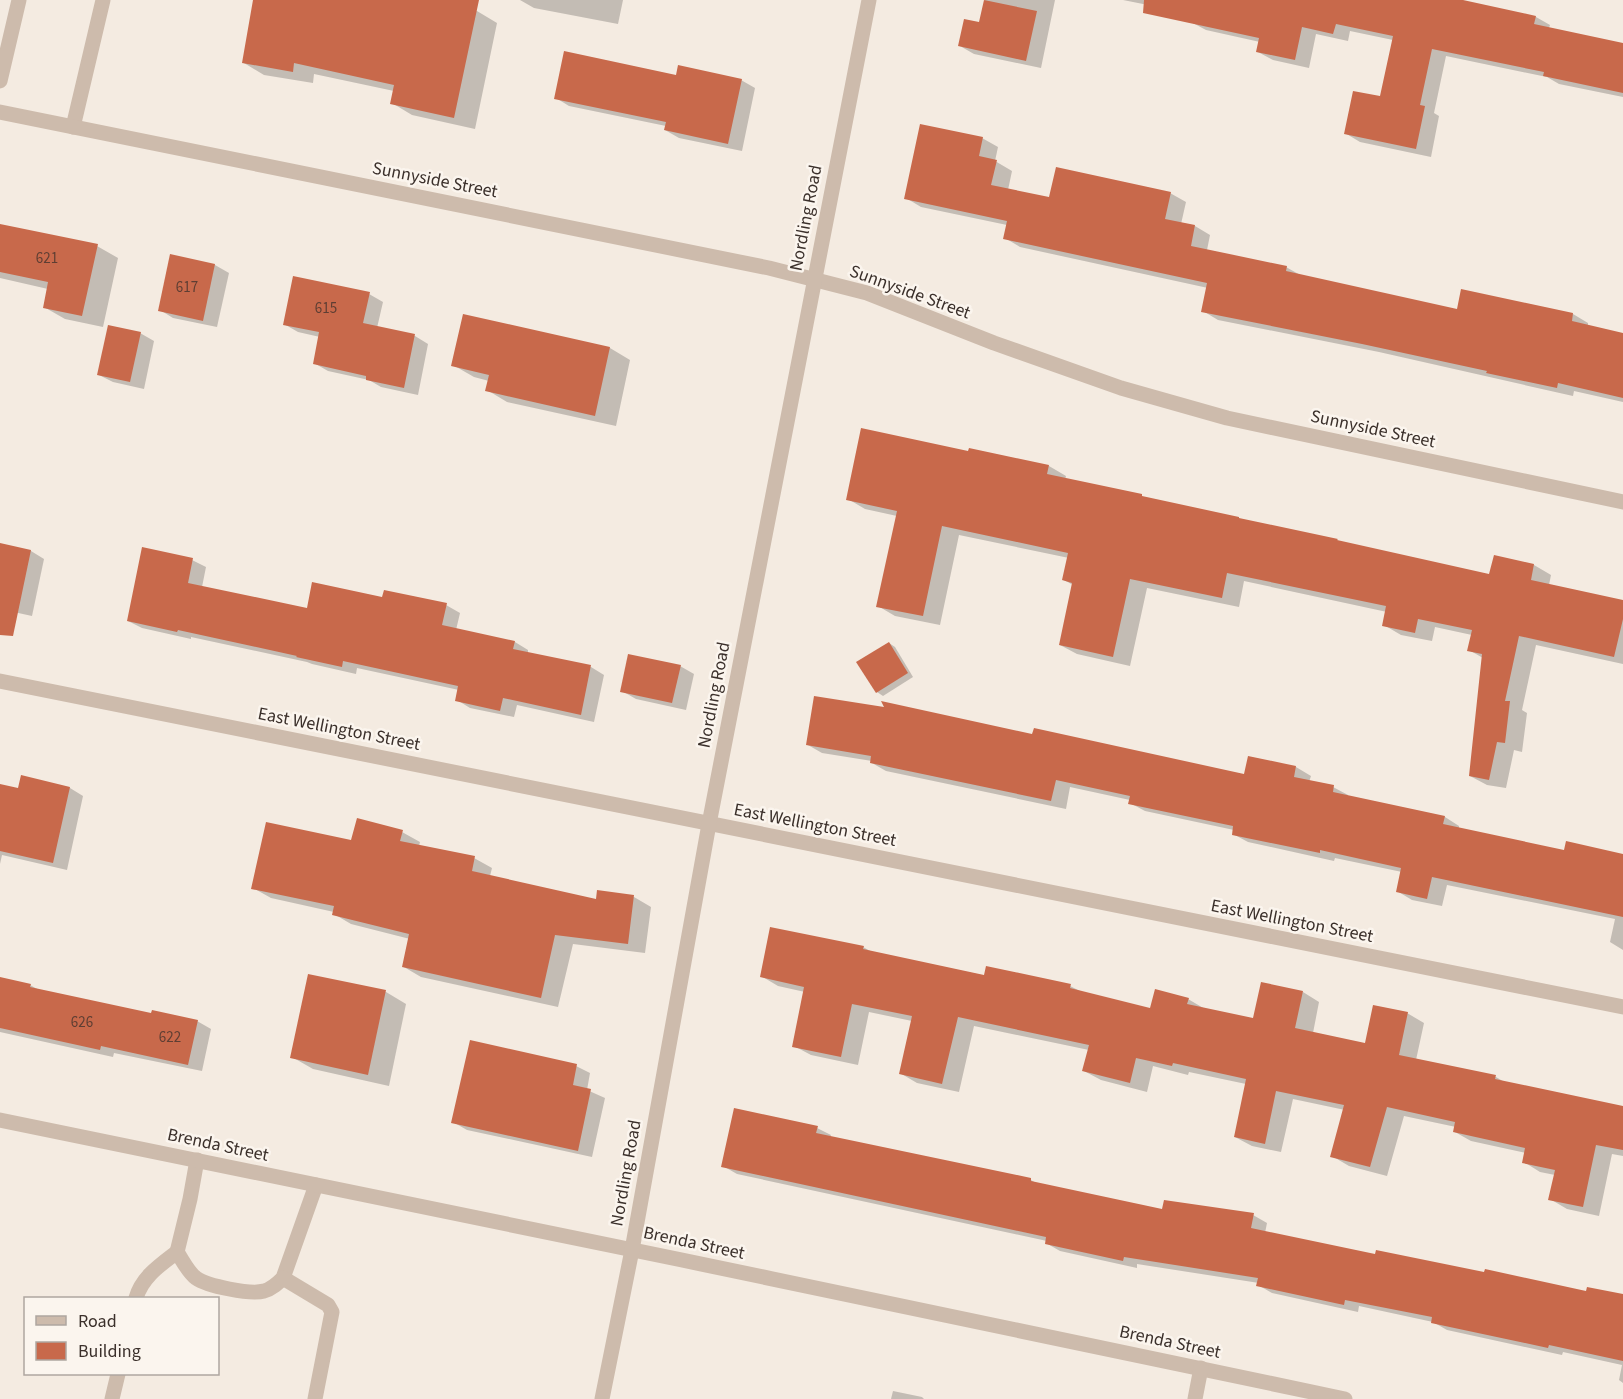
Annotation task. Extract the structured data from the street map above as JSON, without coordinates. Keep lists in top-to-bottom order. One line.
{"streets":{"street":["Sunnyside Street","Nordling Road","East Wellington Street","Brenda Street"]},"crossings":[["Sunnyside Street","Nordling Road"],["Nordling Road","East Wellington Street"],["Nordling Road","Brenda Street"]],"house_numbers":["621","617","615","626","622"],"legend":["Road","Building"]}
